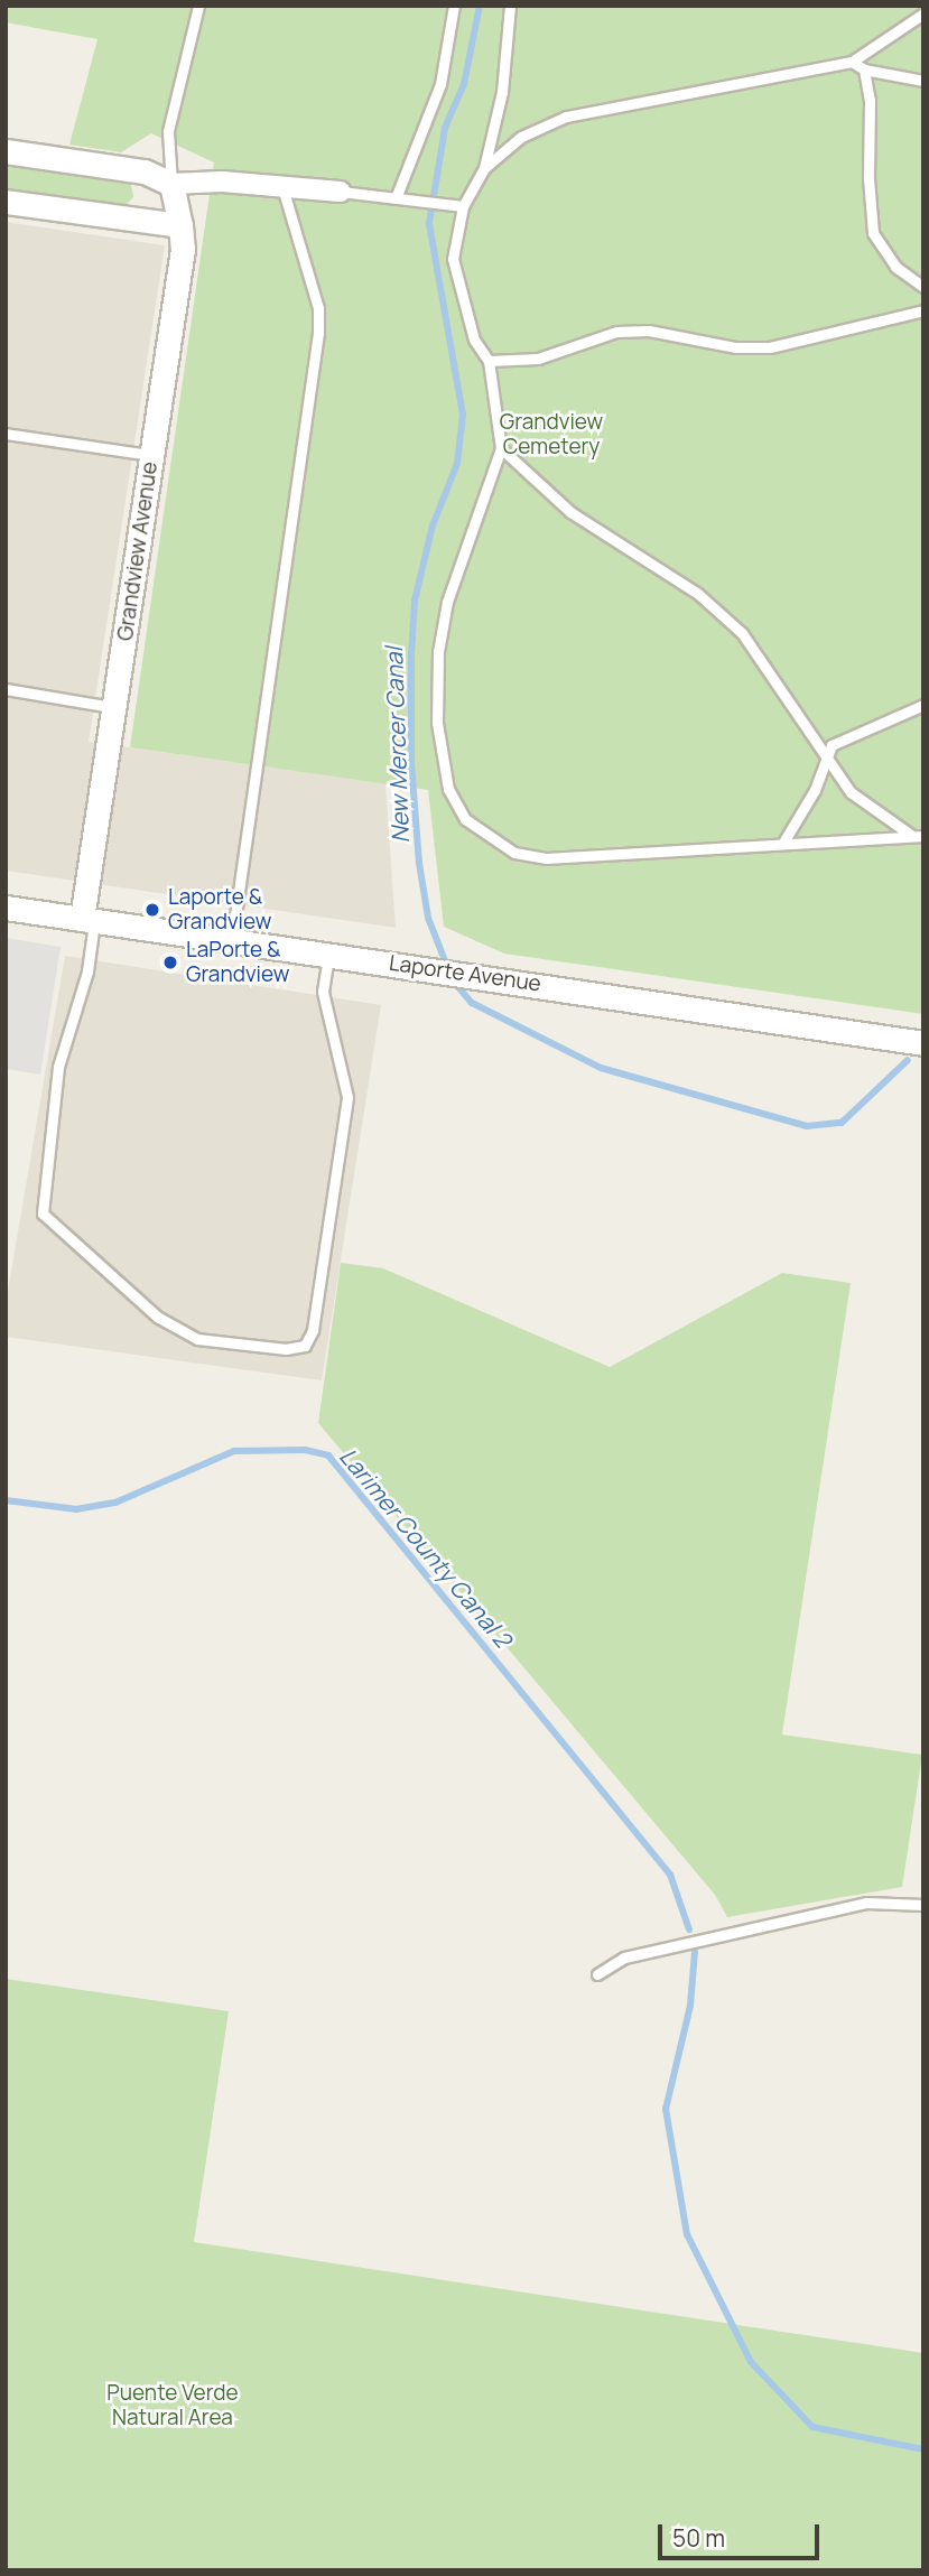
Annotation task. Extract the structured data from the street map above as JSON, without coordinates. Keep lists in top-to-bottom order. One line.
{"streets":{"street":["Grandview Avenue","Laporte Avenue"]},"crossings":[["Grandview Avenue","Laporte Avenue"]],"water":["New Mercer Canal","Larimer County Canal 2"],"parks":["Grandview Cemetery","Puente Verde Natural Area"],"places":["Laporte & Grandview","LaPorte & Grandview"],"scale_bar":"50 m"}
